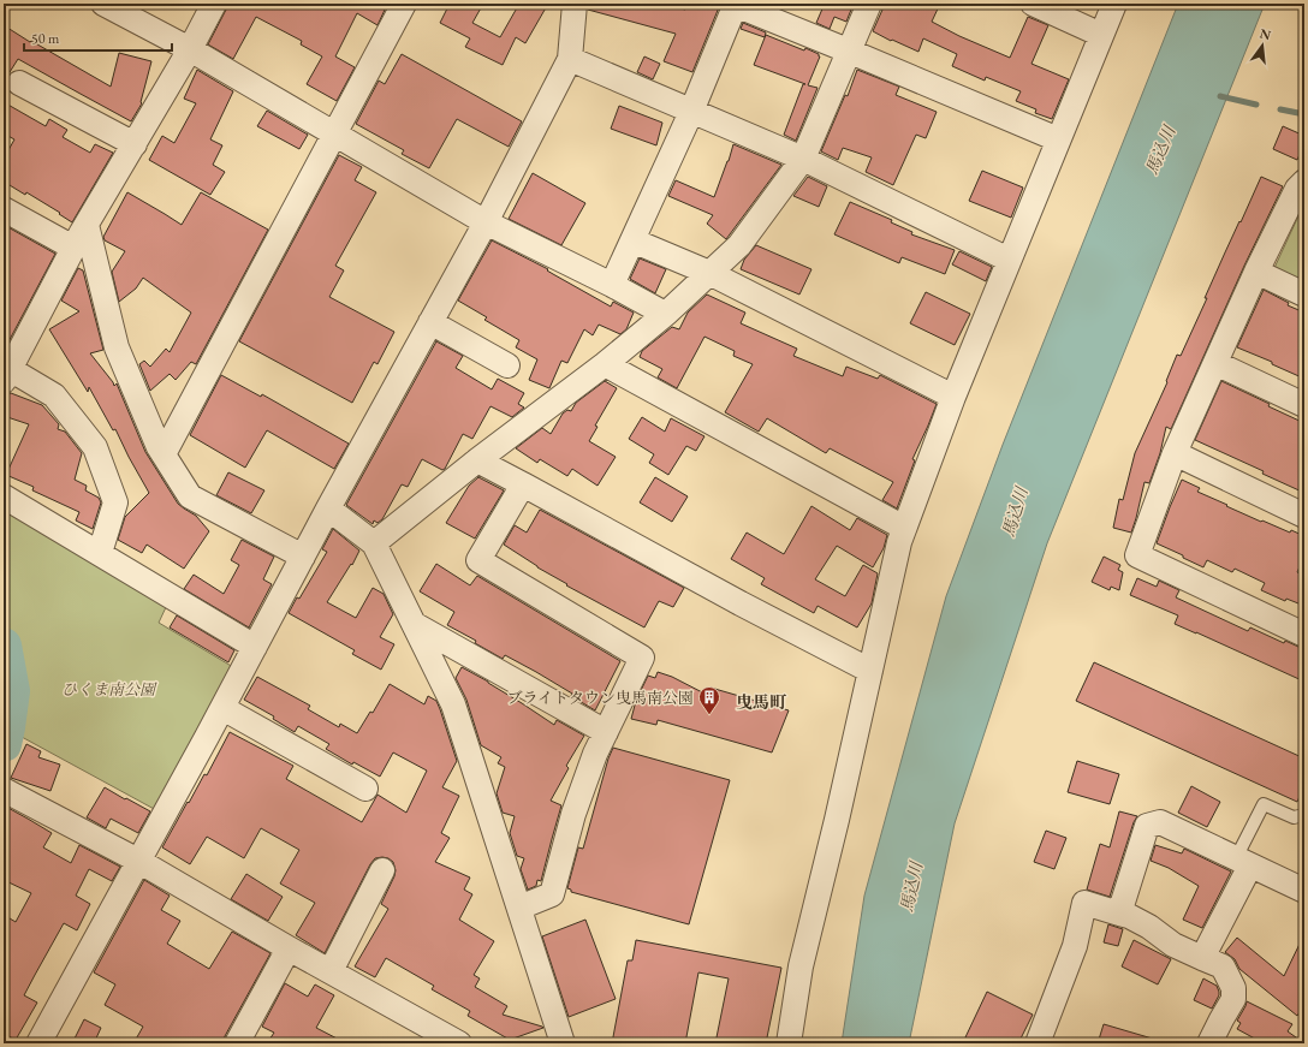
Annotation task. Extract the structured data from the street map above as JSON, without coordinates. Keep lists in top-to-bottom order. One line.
{"districts":["曳馬町"],"water":["馬込川"],"parks":["ひくま南公園"],"places":{"building":["ブライトタウン曳馬南公園"]},"scale_bar":"50 m","north":"top"}
